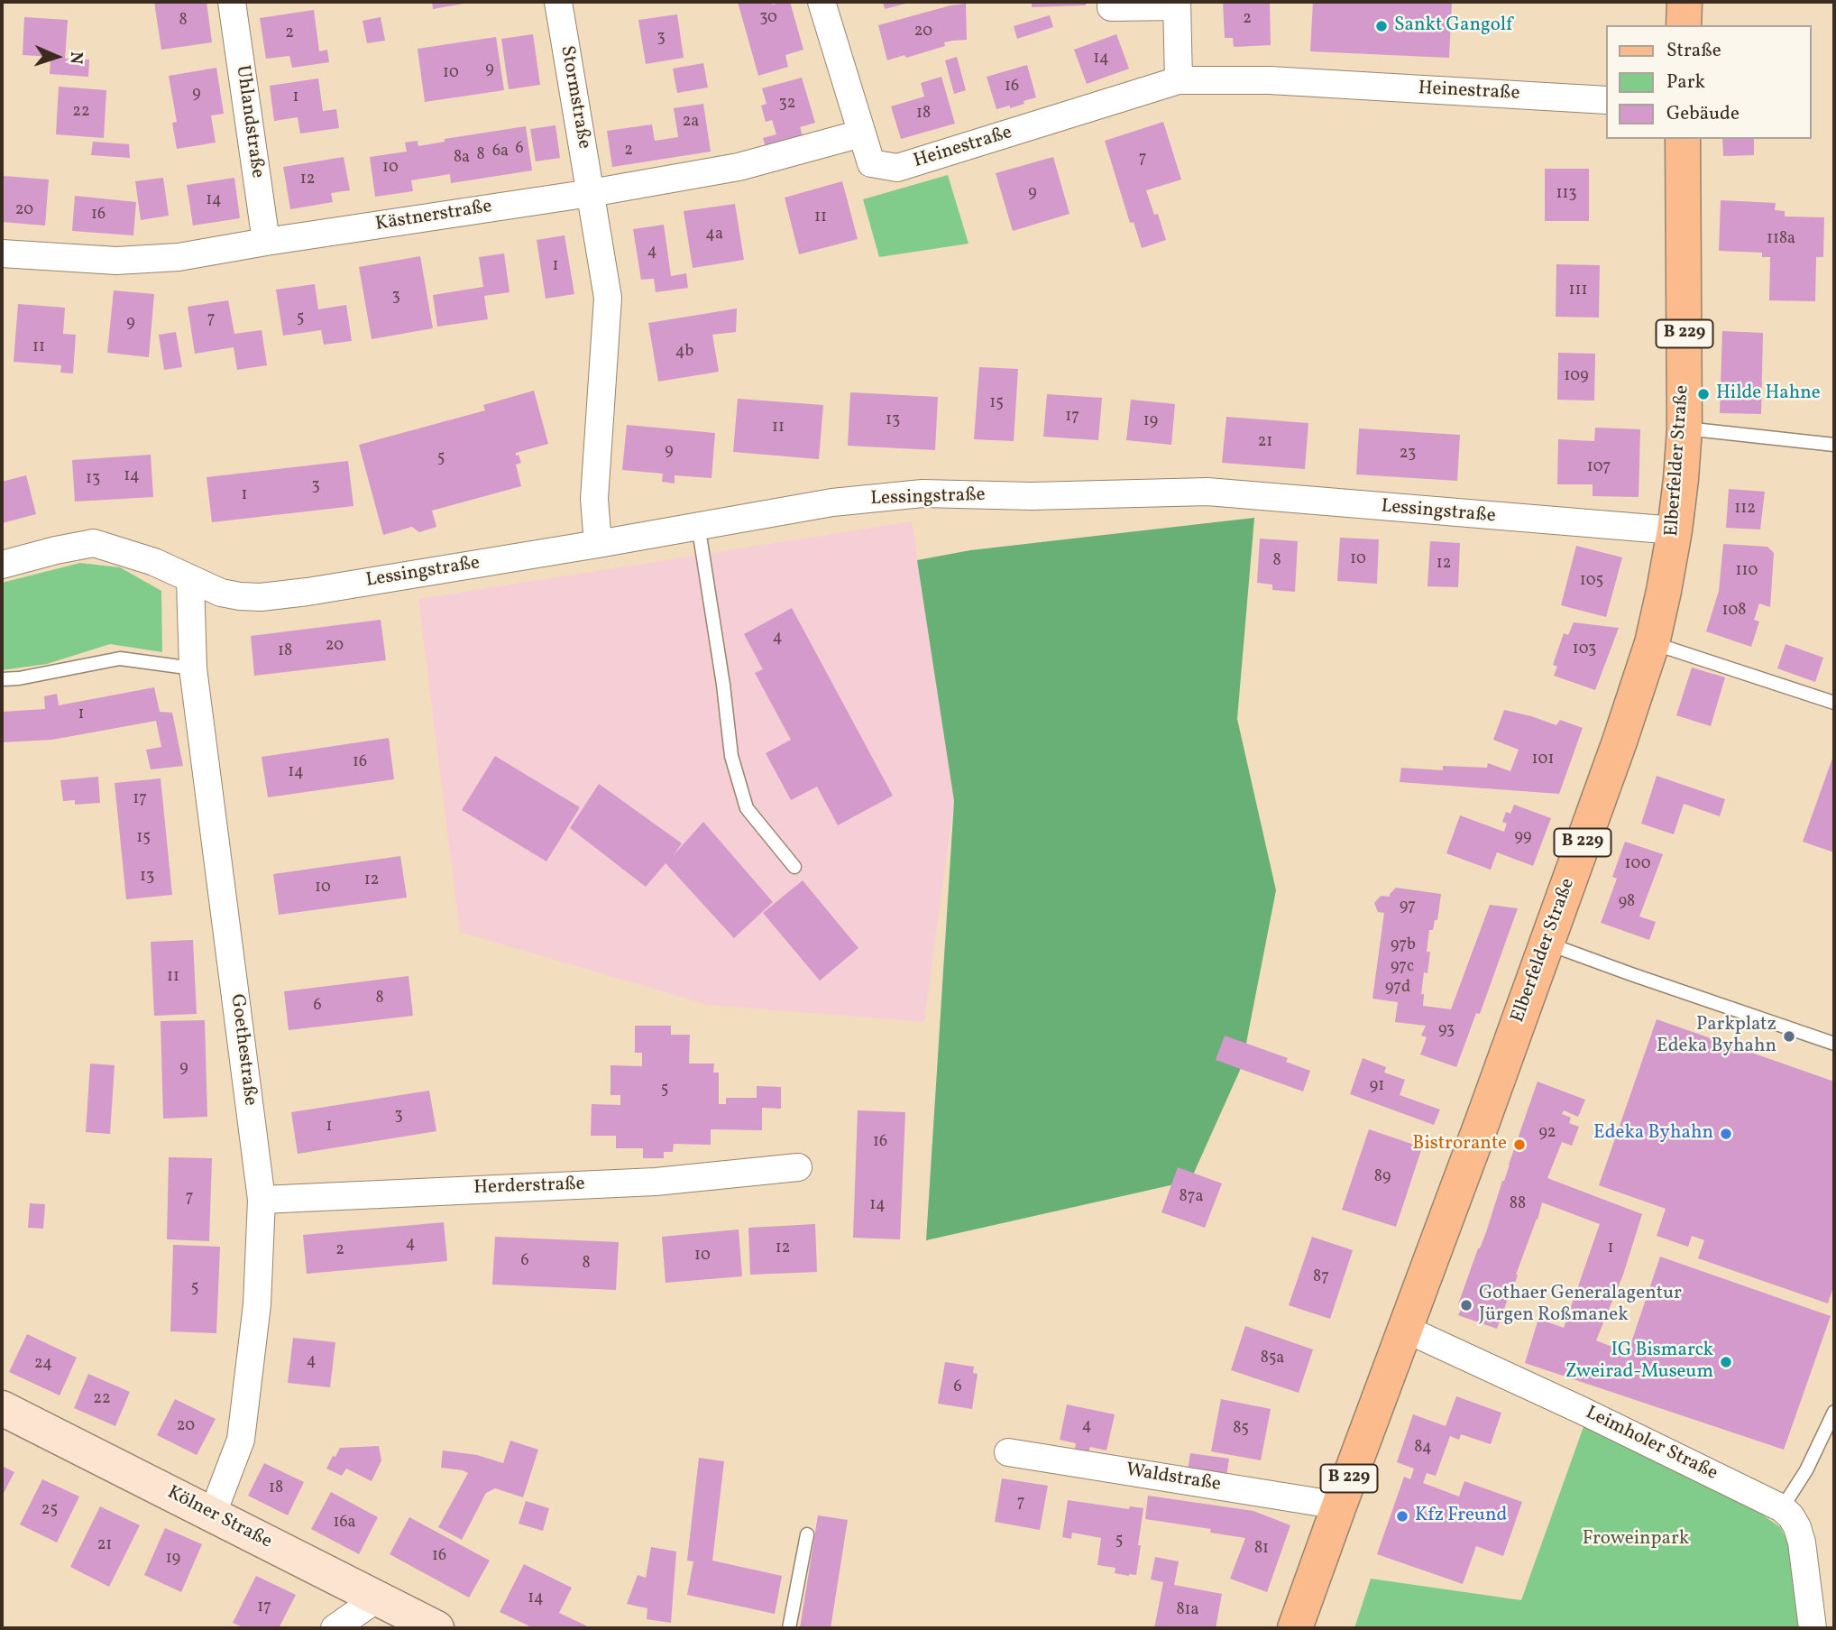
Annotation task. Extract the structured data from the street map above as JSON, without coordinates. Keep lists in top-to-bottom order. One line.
{"streets":{"main road":["B 229","Elberfelder Straße","Kölner Straße"],"street":["Heinestraße","Stormstraße","Uhlandstraße","Kästnerstraße","Lessingstraße","Goethestraße","Herderstraße","Leimholer Straße","Waldstraße"]},"crossings":[["Heinestraße","Kästnerstraße"],["Stormstraße","Kästnerstraße"],["Stormstraße","Lessingstraße"],["Uhlandstraße","Kästnerstraße"],["Elberfelder Straße","Lessingstraße"],["Elberfelder Straße","Leimholer Straße"],["Elberfelder Straße","Waldstraße"],["Lessingstraße","Goethestraße"],["Goethestraße","Herderstraße"],["Goethestraße","Kölner Straße"]],"parks":["Froweinpark"],"places":["Sankt Gangolf","Hilde Hahne","Parkplatz Edeka Byhahn","Edeka Byhahn","Bistrorante","Gothaer Generalagentur Jürgen Roßmanek","IG Bismarck Zweirad-Museum","Kfz Freund"],"house_numbers":["30","2","8","20","2","3","14","9","10","16","9","1","32","22","18","2a","6","2","6a","8","8a","7","10","12","9","113","14","20","16","11","4a","118a","4","1","111","3","5","7","9","11","4b","109","15","17","13","19","11","21","9","23","5","107","14","13","3","1","112","10","8","12","110","105","108","4","20","103","18","1","101","16","14","17","99","15","100","13","12","10","98","97","97b","97c","11","97d","8","6","93","9","91","5","3","1","92","16","89","87a","7","88","14","4","12","1","2","10","6","8","87","5","85a","4","24","6","22","20","4","85","84","18","7","25","16a","5","21","81","16","19","14","17","81a"],"legend":["Straße","Park","Gebäude"],"north":"right"}
